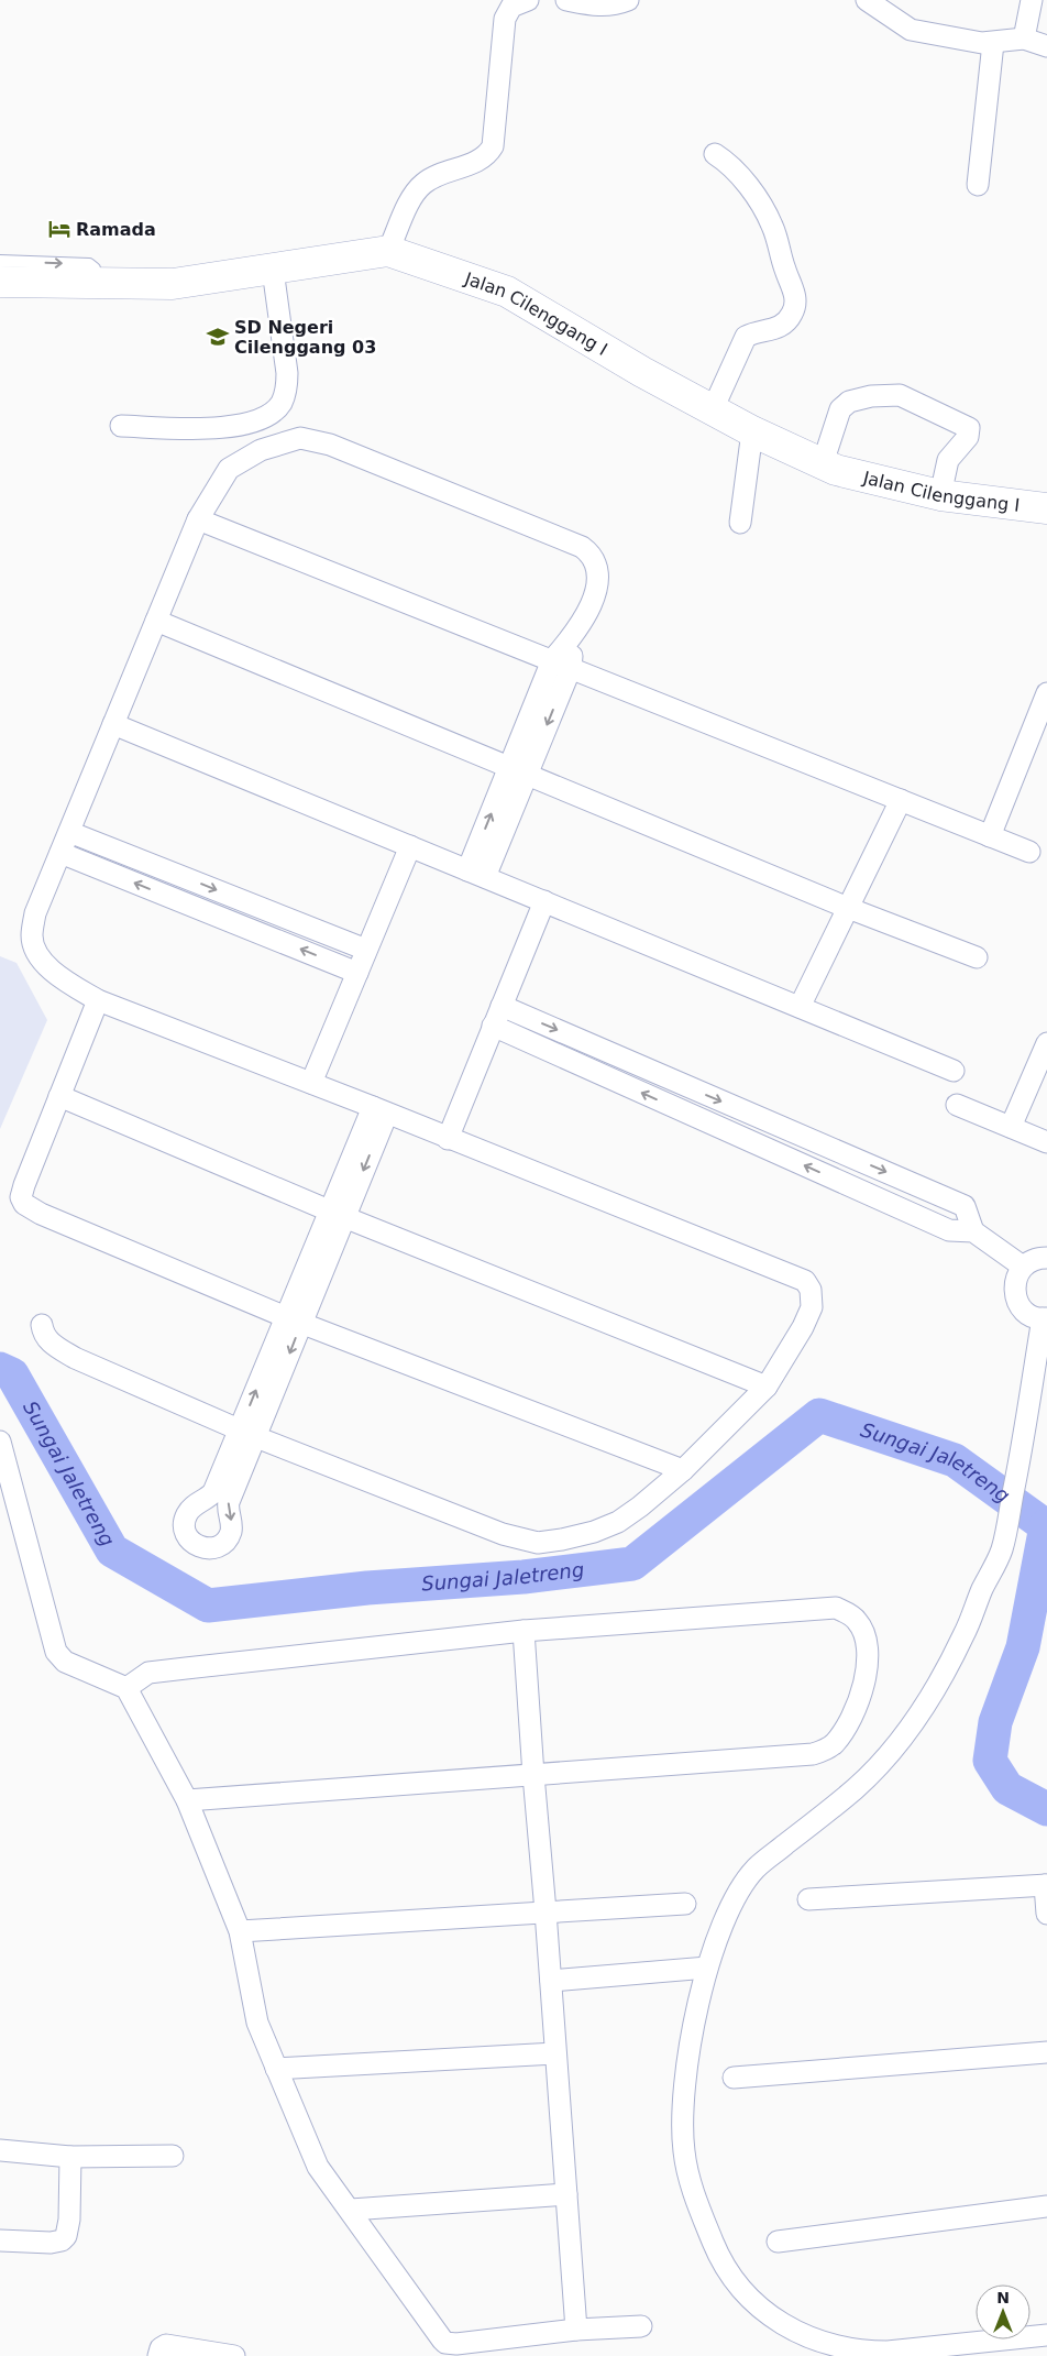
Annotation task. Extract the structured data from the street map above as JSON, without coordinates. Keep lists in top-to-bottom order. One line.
{"streets":{"street":["Jalan Cilenggang I"]},"water":["Sungai Jaletreng"],"places":{"hotel":["Ramada"],"school or university":["SD Negeri Cilenggang 03"]},"north":"top"}
